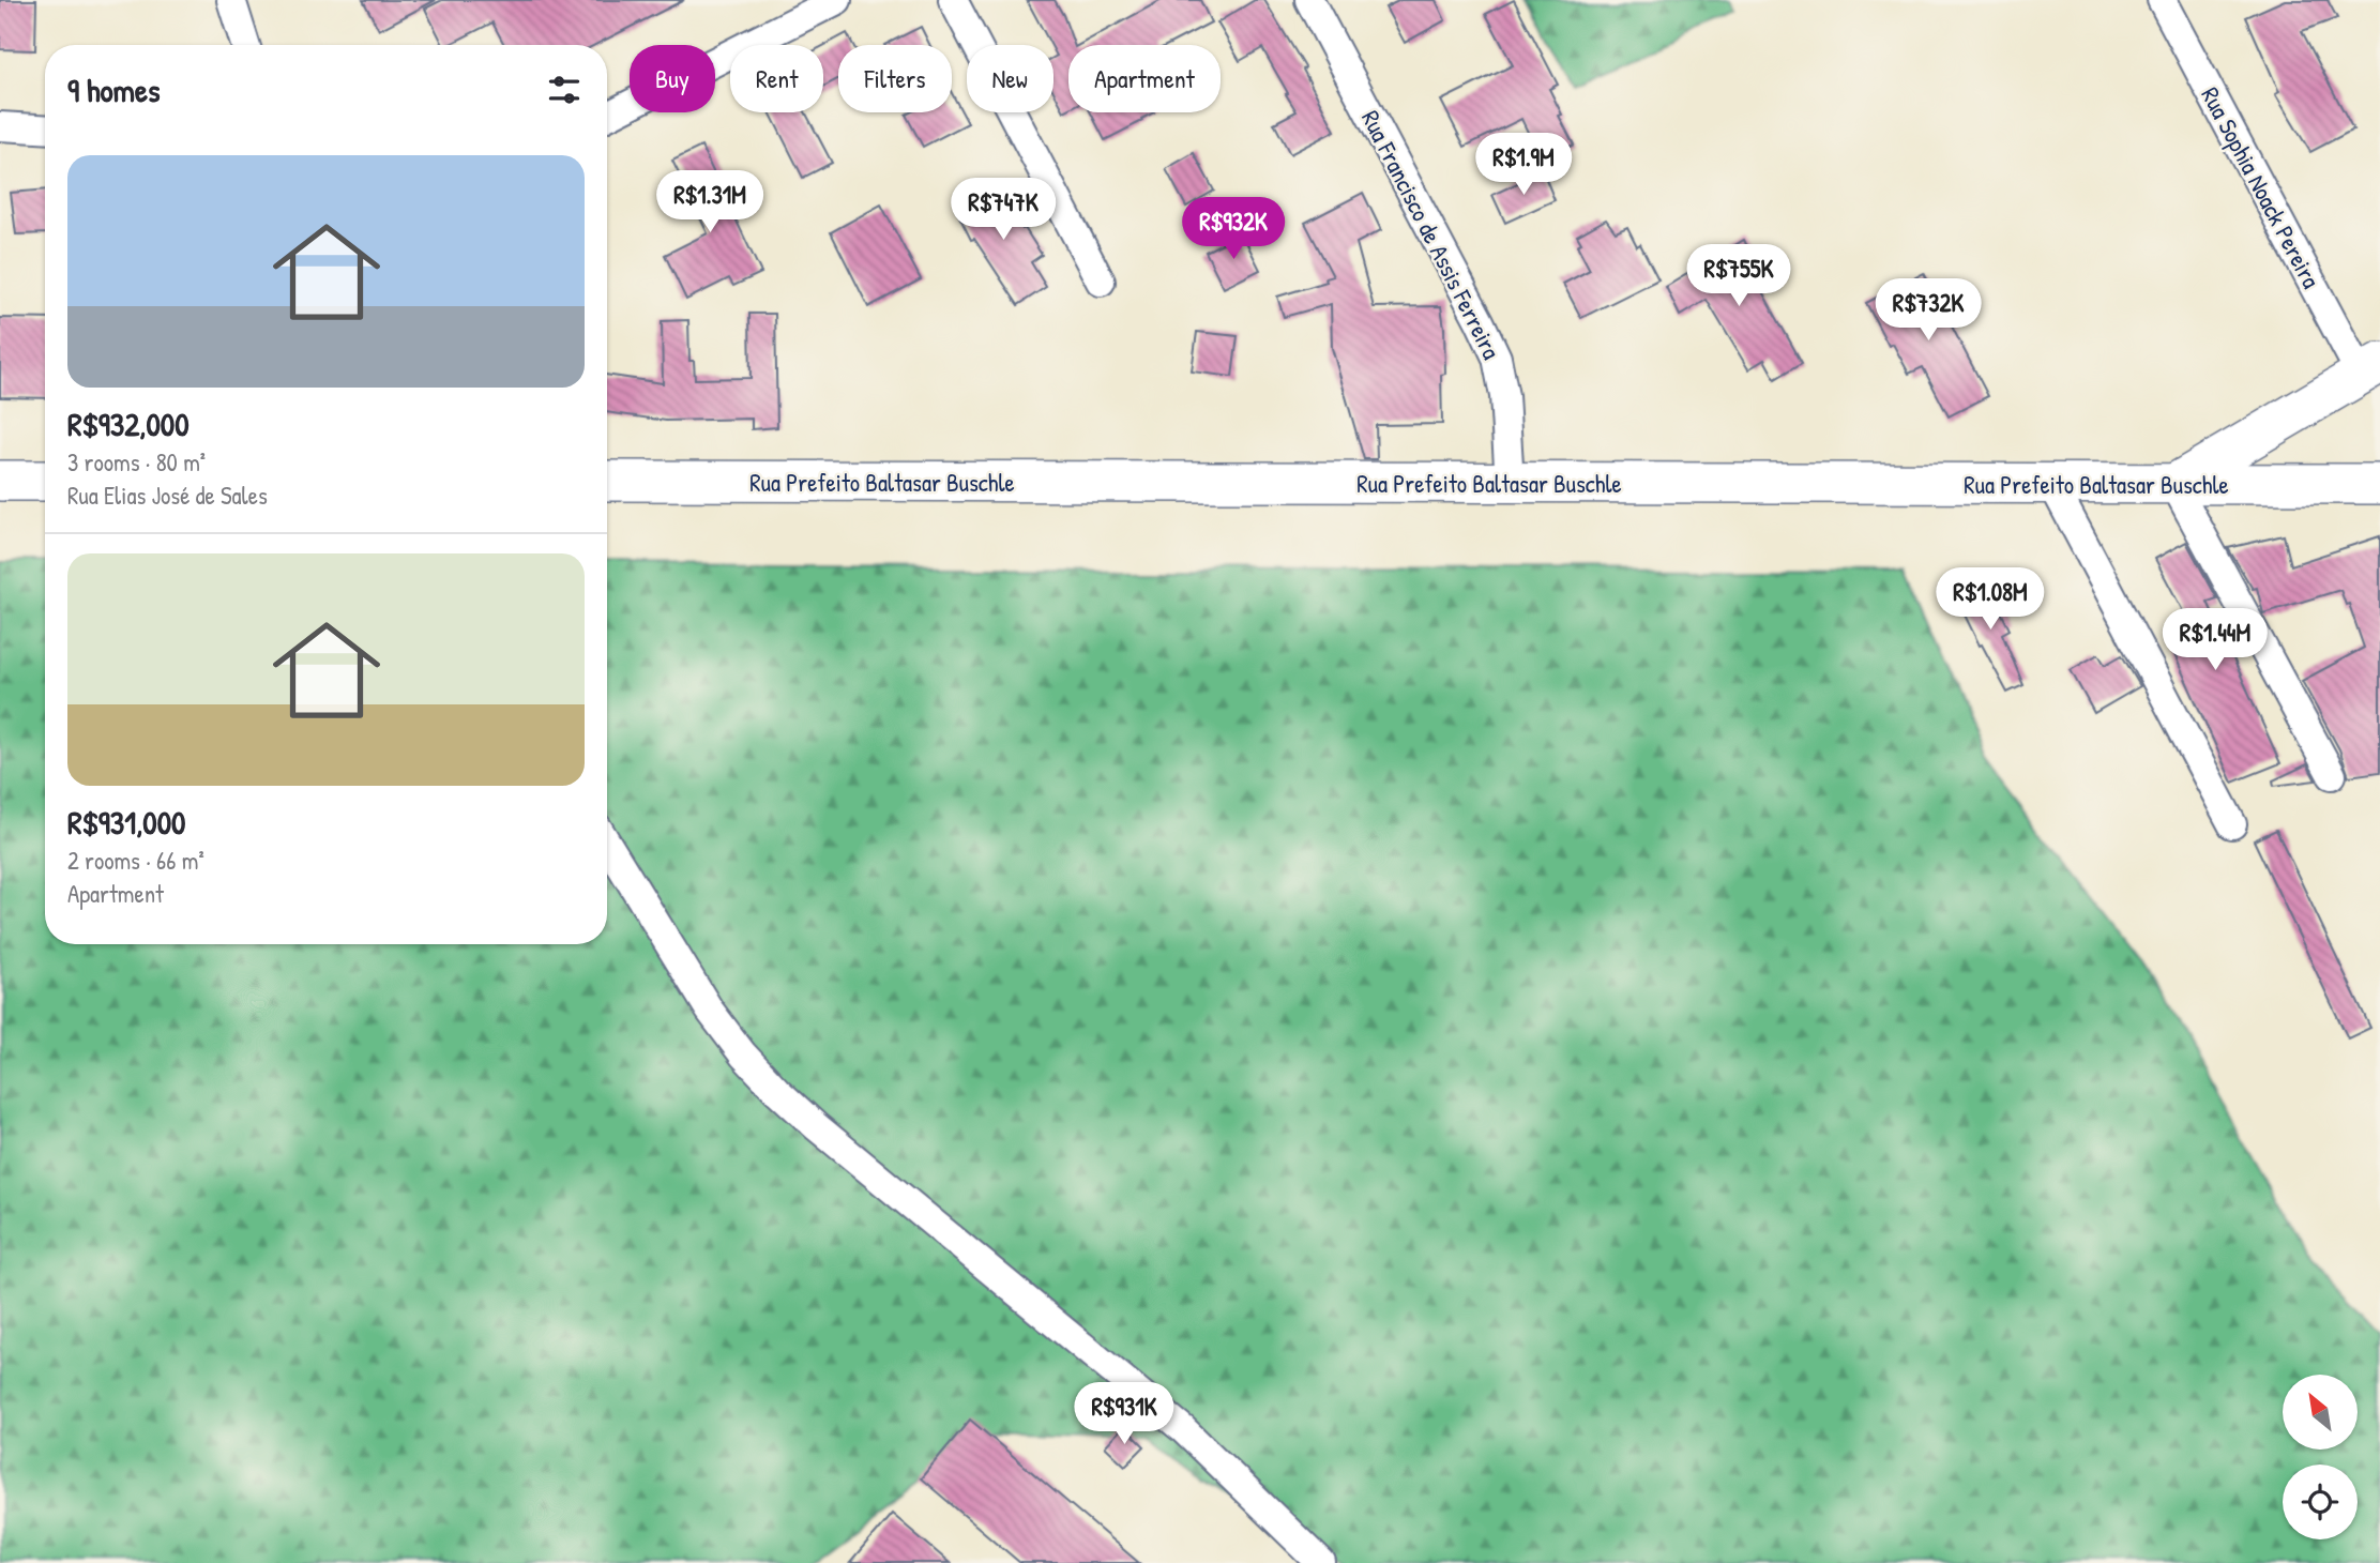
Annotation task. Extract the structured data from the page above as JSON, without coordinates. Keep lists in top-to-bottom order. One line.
{"streets":{"main road":["Rua Prefeito Baltasar Buschle"],"street":["Rua Sophia Noack Pereira","Rua Francisco de Assis Ferreira"]},"crossings":[["Rua Francisco de Assis Ferreira","Rua Prefeito Baltasar Buschle"]],"north":"top left","page":{"chip":["Buy","Rent","Filters","New","Apartment"],"heading":"9 homes","price":["R$1.9M","R$1.31M","R$747K","R$932K","R$755K","R$732K","R$1.08M","R$1.44M","R$931K"],"list":[{"name":"R$932,000","note":"3 rooms · 80 m² · Rua Elias José de Sales"},{"name":"R$931,000","note":"2 rooms · 66 m² · Apartment"}]}}
